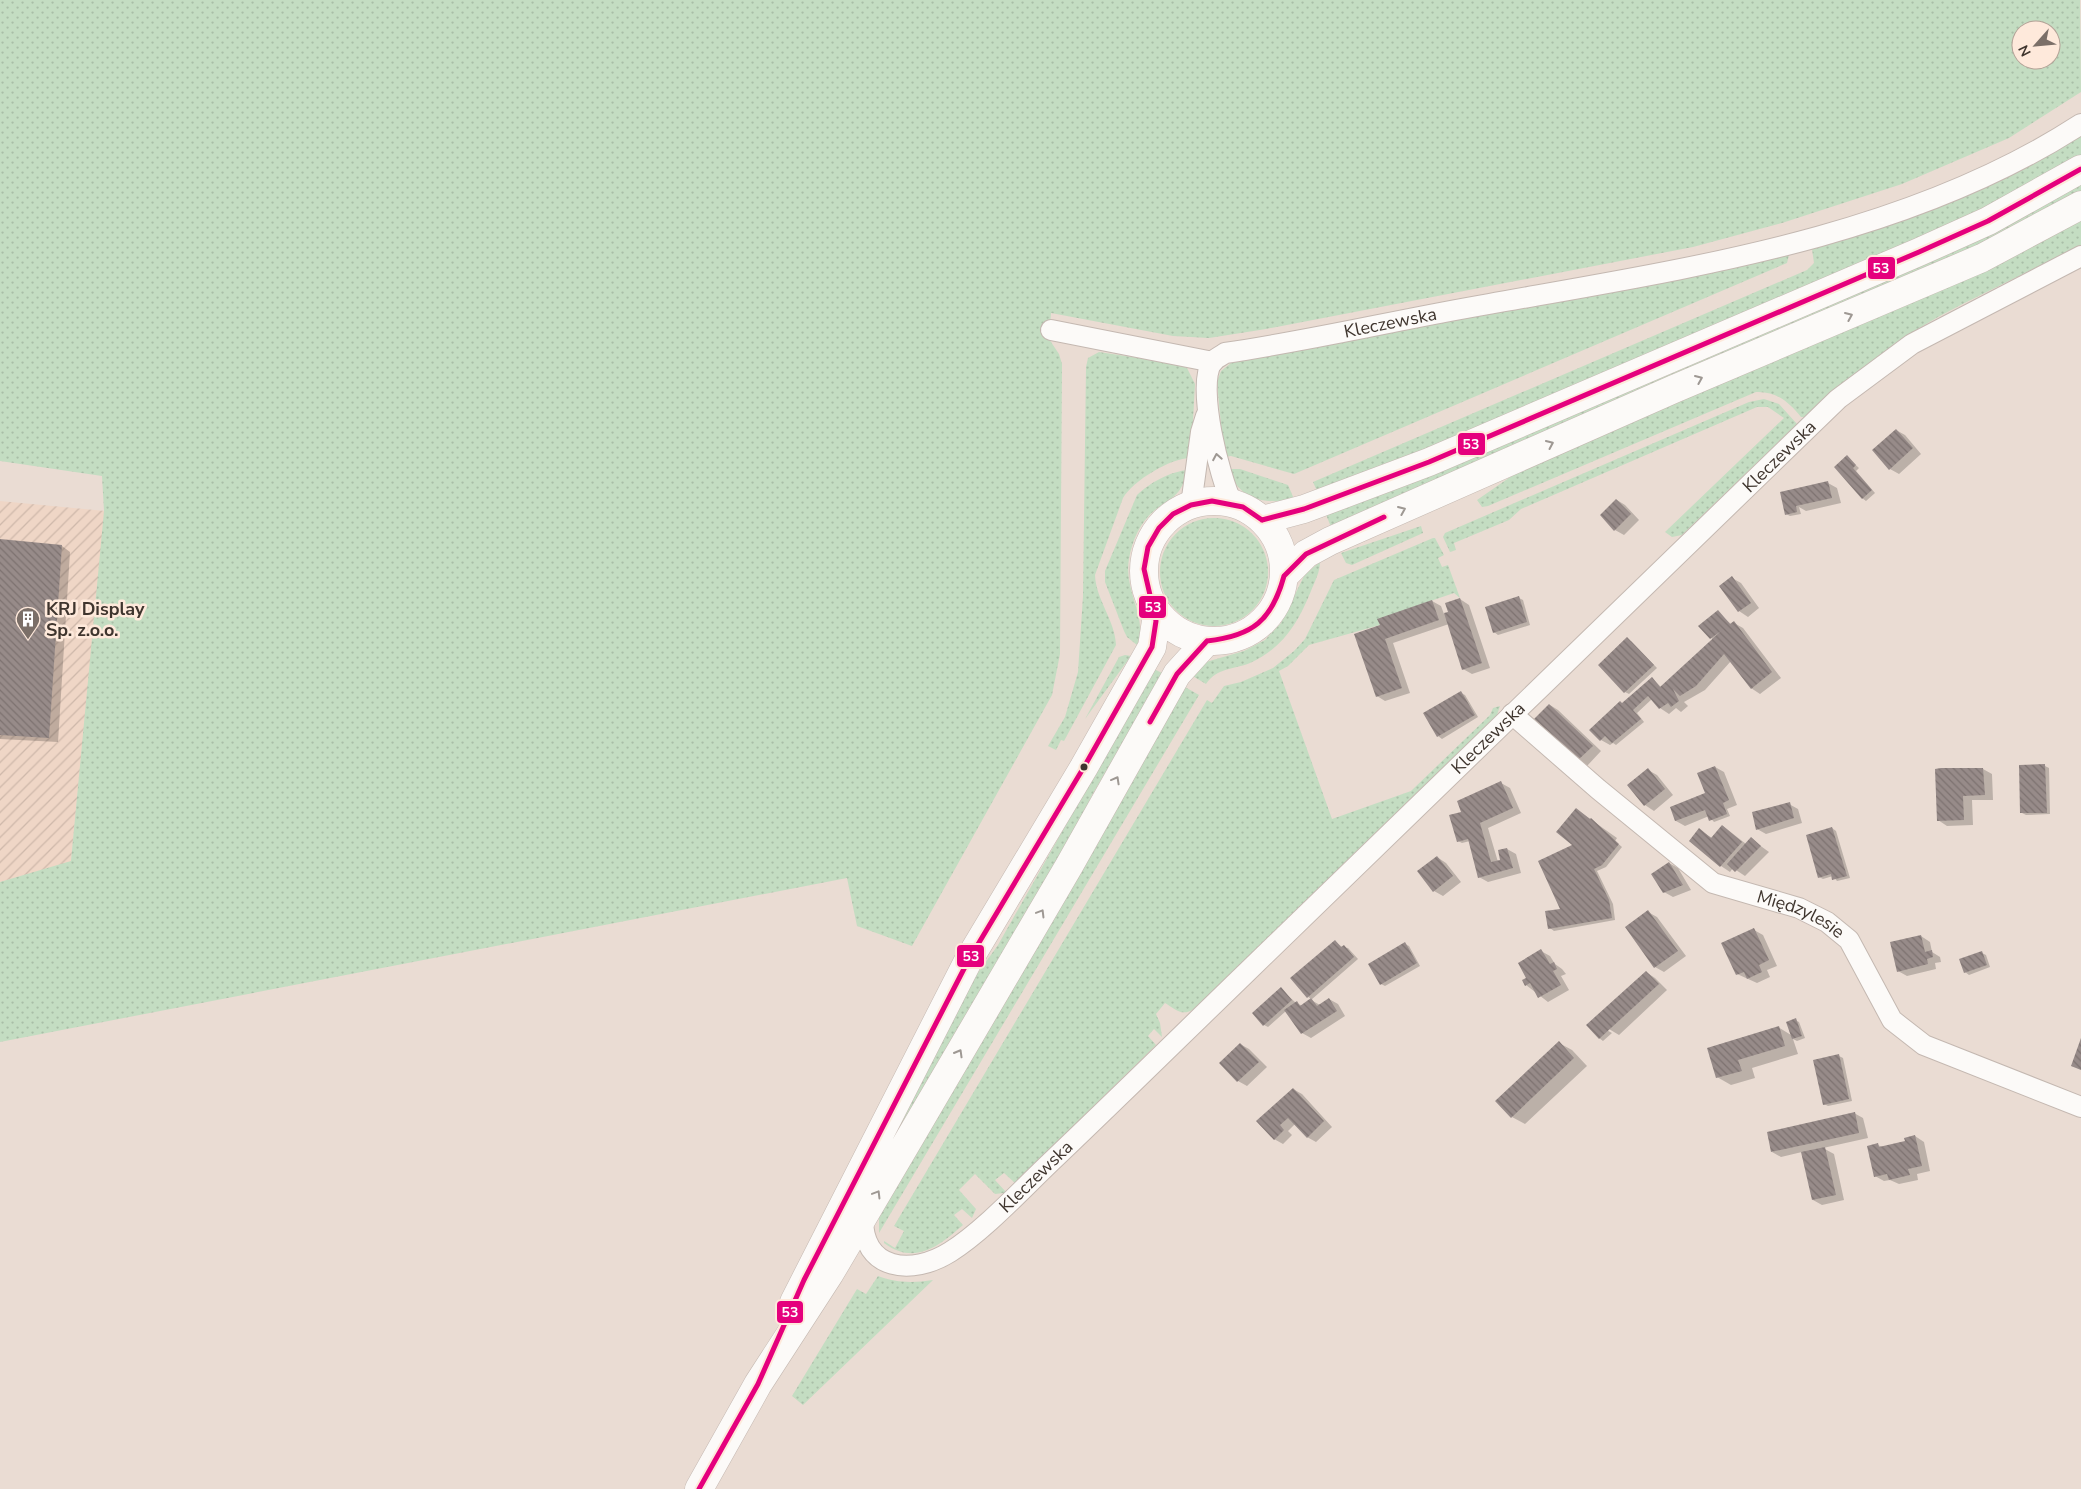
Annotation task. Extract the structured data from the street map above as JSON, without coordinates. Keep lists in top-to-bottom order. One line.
{"streets":{"street":["Kleczewska","Międzylesie"]},"crossings":[["Kleczewska","Międzylesie"]],"places":{"building":["KRJ Display Sp. z.o.o."]},"lines":["transit line 53"],"north":"bottom left"}
